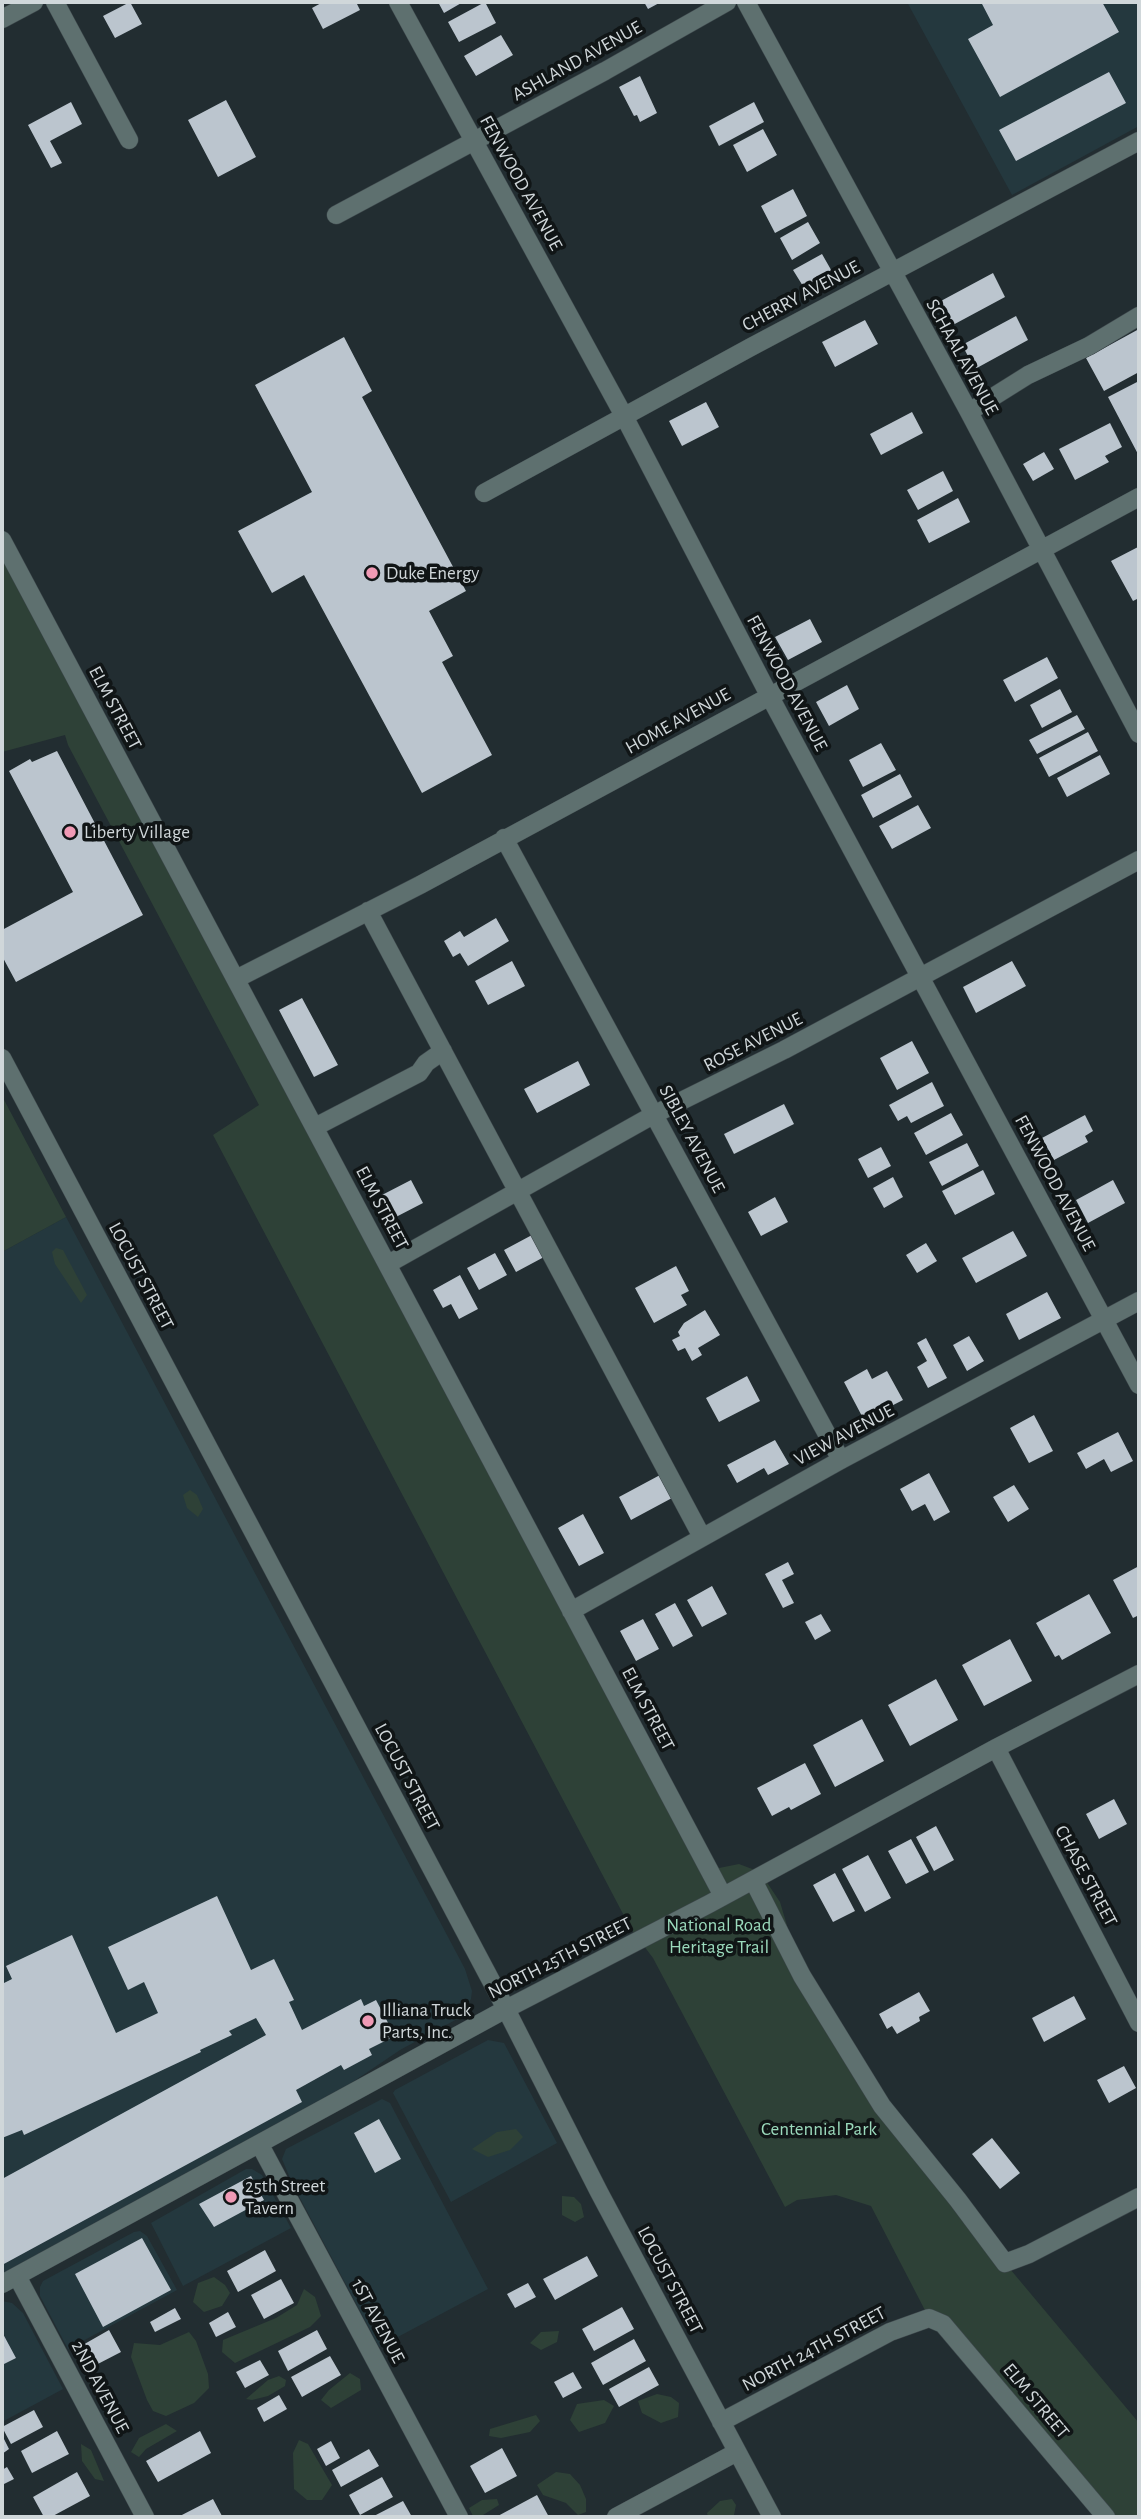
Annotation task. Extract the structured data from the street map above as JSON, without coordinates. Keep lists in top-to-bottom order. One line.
{"streets":{"street":["ASHLAND AVENUE","FENWOOD AVENUE","CHERRY AVENUE","SCHAAL AVENUE","ELM STREET","HOME AVENUE","ROSE AVENUE","SIBLEY AVENUE","LOCUST STREET","VIEW AVENUE","CHASE STREET","NORTH 25TH STREET","1ST AVENUE","NORTH 24TH STREET","2ND AVENUE"]},"crossings":[["ASHLAND AVENUE","FENWOOD AVENUE"],["FENWOOD AVENUE","CHERRY AVENUE"],["FENWOOD AVENUE","HOME AVENUE"],["FENWOOD AVENUE","ROSE AVENUE"],["FENWOOD AVENUE","VIEW AVENUE"],["CHERRY AVENUE","SCHAAL AVENUE"],["SCHAAL AVENUE","HOME AVENUE"],["ELM STREET","HOME AVENUE"],["ELM STREET","ROSE AVENUE"],["ELM STREET","VIEW AVENUE"],["ELM STREET","NORTH 25TH STREET"],["ELM STREET","NORTH 24TH STREET"],["HOME AVENUE","SIBLEY AVENUE"],["ROSE AVENUE","SIBLEY AVENUE"],["SIBLEY AVENUE","VIEW AVENUE"],["LOCUST STREET","NORTH 25TH STREET"],["LOCUST STREET","NORTH 24TH STREET"],["CHASE STREET","NORTH 25TH STREET"],["NORTH 25TH STREET","1ST AVENUE"],["NORTH 25TH STREET","2ND AVENUE"]],"parks":["National Road Heritage Trail","Centennial Park"],"places":["Duke Energy","Liberty Village","Illiana Truck Parts, Inc.","25th Street Tavern"]}
